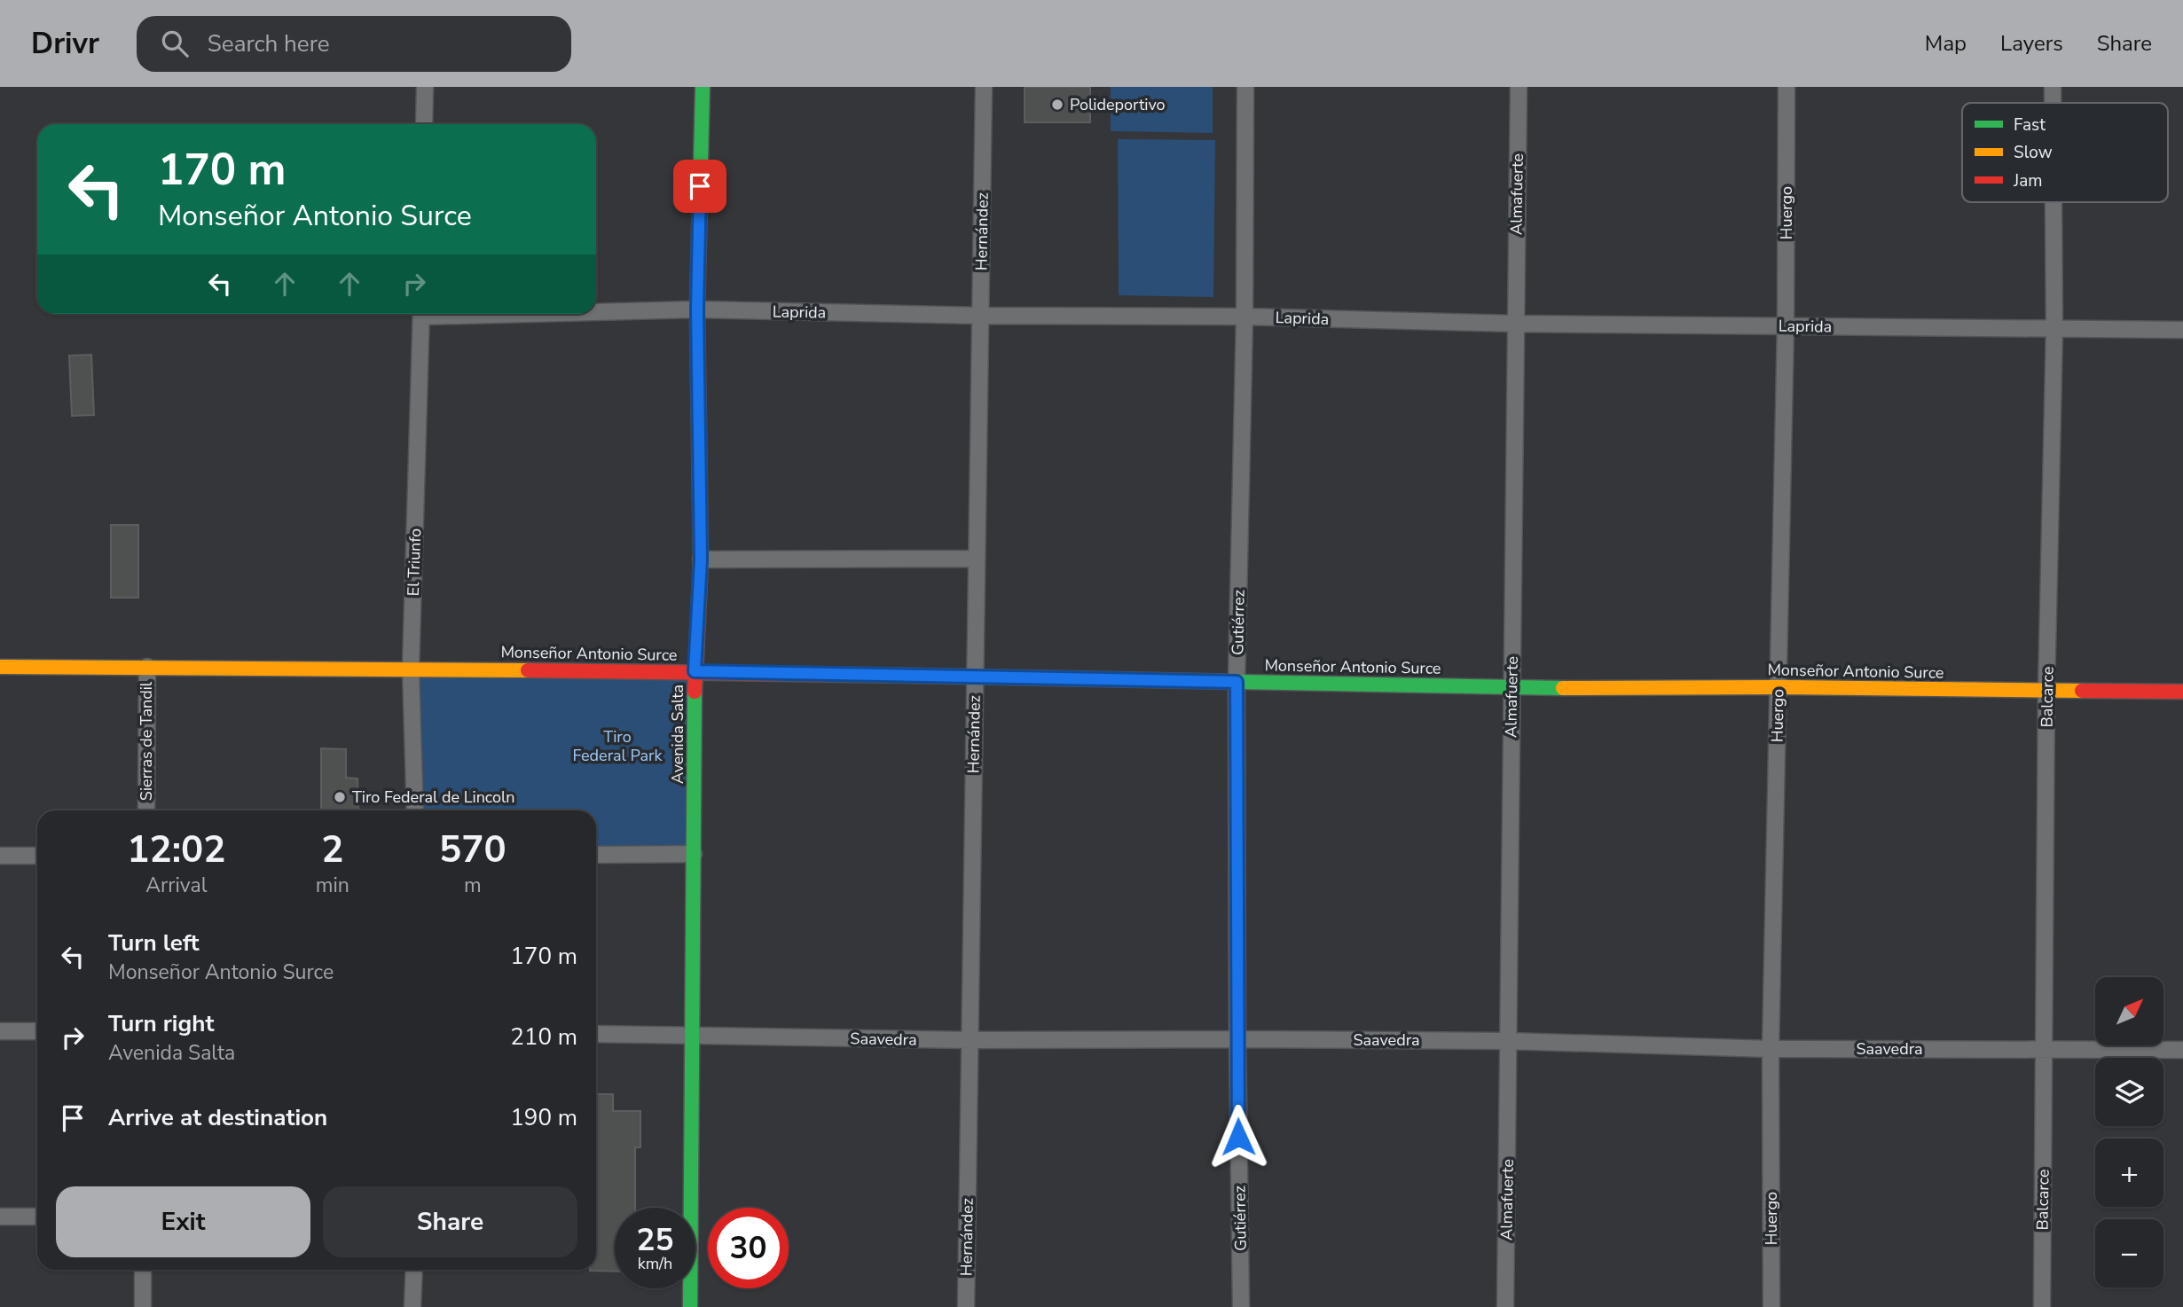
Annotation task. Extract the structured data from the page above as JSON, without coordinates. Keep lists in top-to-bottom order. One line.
{"streets":{"street":["Almafuerte","Huergo","Hernández","Laprida","El Triunfo","Gutiérrez","Monseñor Antonio Surce","Balcarce","Avenida Salta","Sierras de Tandil","Saavedra"]},"crossings":[["Almafuerte","Laprida"],["Almafuerte","Monseñor Antonio Surce"],["Almafuerte","Saavedra"],["Huergo","Laprida"],["Huergo","Monseñor Antonio Surce"],["Huergo","Saavedra"],["Hernández","Laprida"],["Hernández","Monseñor Antonio Surce"],["Hernández","Saavedra"],["Laprida","Gutiérrez"],["Laprida","Balcarce"],["Laprida","Avenida Salta"],["El Triunfo","Monseñor Antonio Surce"],["Gutiérrez","Monseñor Antonio Surce"],["Gutiérrez","Saavedra"],["Monseñor Antonio Surce","Balcarce"],["Monseñor Antonio Surce","Avenida Salta"],["Monseñor Antonio Surce","Sierras de Tandil"],["Balcarce","Saavedra"],["Avenida Salta","Saavedra"]],"parks":["Tiro Federal Park"],"places":["Polideportivo","Tiro Federal de Lincoln"],"legend":["Fast","Slow","Jam"],"north":"top right","page":{"header":"Drivr","search":"Search here","nav":["Map","Layers","Share"],"turn":["170 m","Monseñor Antonio Surce"],"eta":["12:02","Arrival","2","min","570","m"],"list":[{"name":"Turn left","note":"Monseñor Antonio Surce","value":"170 m"},{"name":"Turn right","note":"Avenida Salta","value":"210 m"},{"name":"Arrive at destination","value":"190 m"}],"map_buttons":["+","−"],"buttons":["Exit","Share"],"speed":"25 km/h","limit":"30"}}
